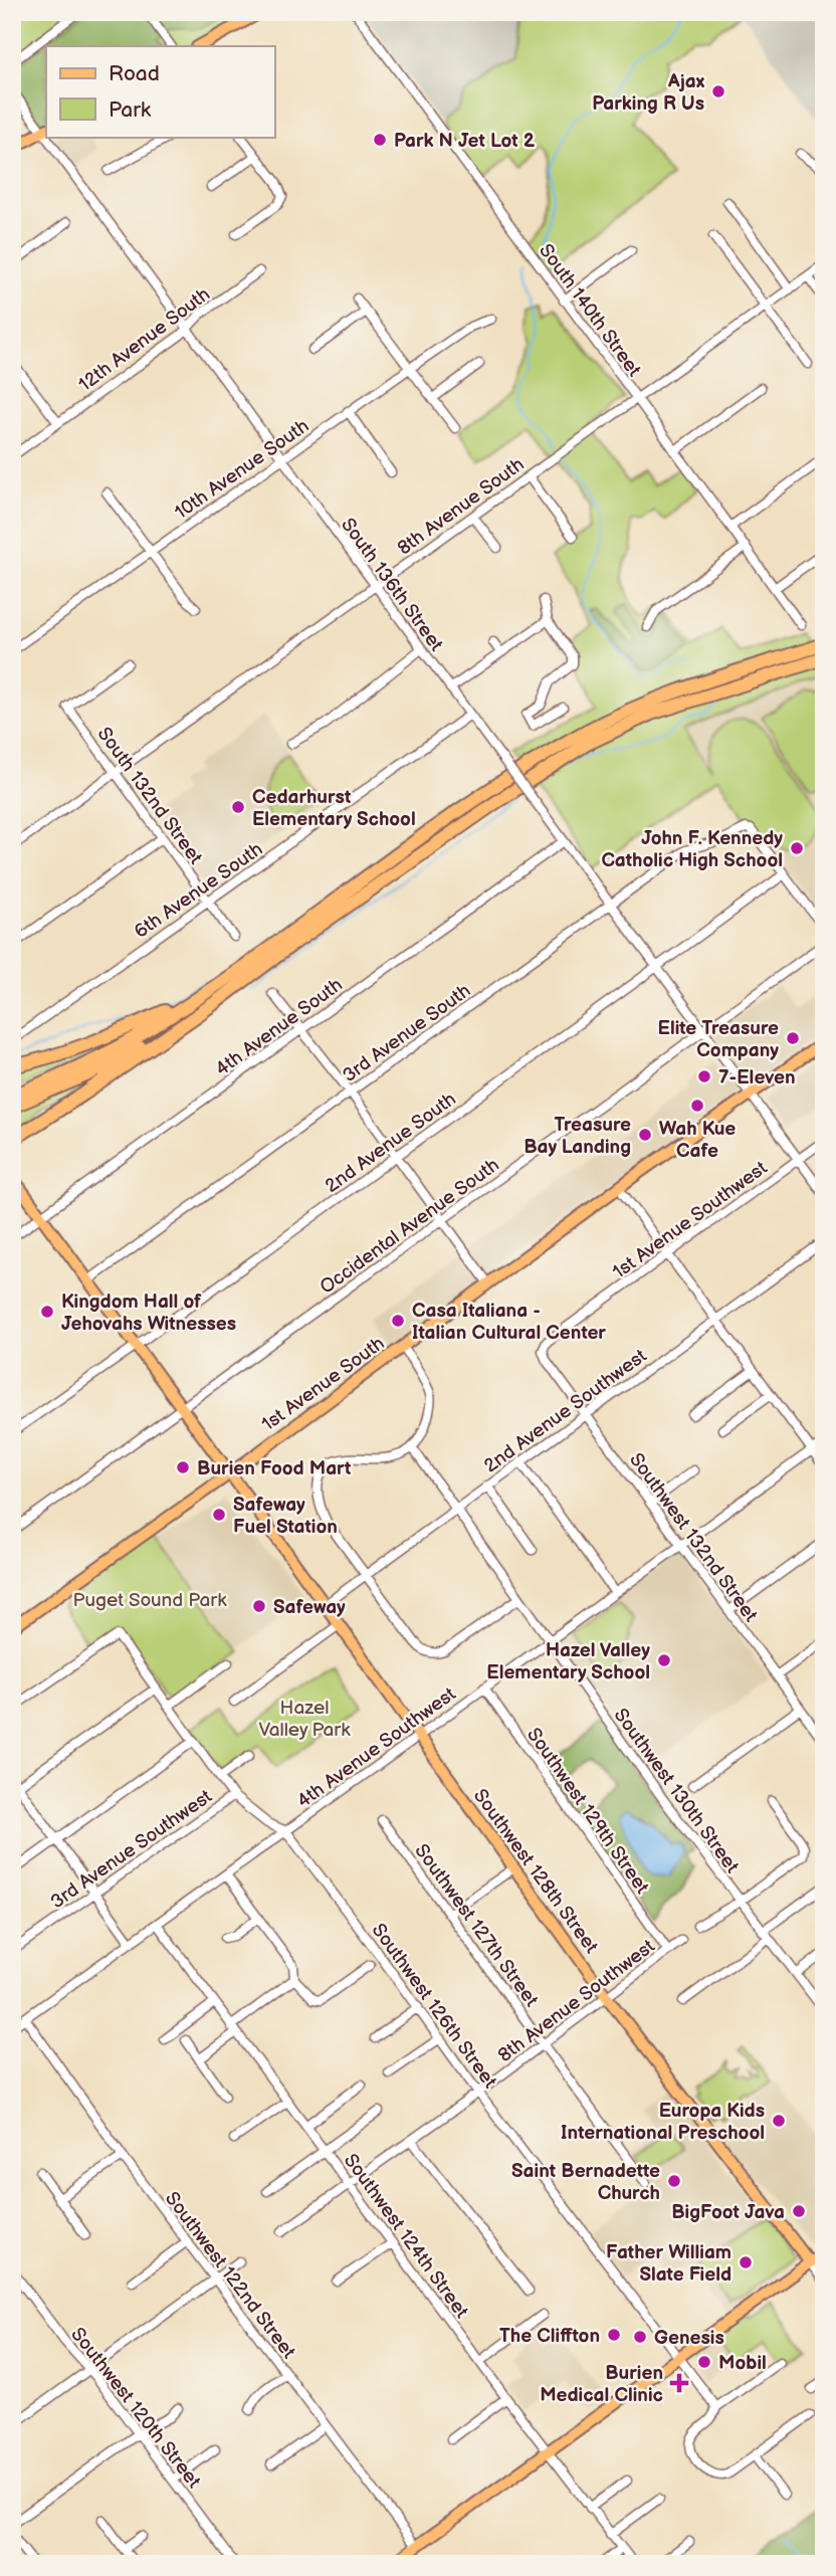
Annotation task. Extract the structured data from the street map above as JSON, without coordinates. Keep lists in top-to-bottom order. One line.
{"streets":{"main road":["1st Avenue South","Southwest 128th Street"],"street":["South 140th Street","12th Avenue South","10th Avenue South","8th Avenue South","South 136th Street","South 132nd Street","6th Avenue South","4th Avenue South","3rd Avenue South","2nd Avenue South","1st Avenue Southwest","Occidental Avenue South","2nd Avenue Southwest","Southwest 132nd Street","4th Avenue Southwest","Southwest 130th Street","Southwest 129th Street","3rd Avenue Southwest","Southwest 127th Street","8th Avenue Southwest","Southwest 126th Street","Southwest 124th Street","Southwest 122nd Street","Southwest 120th Street"]},"crossings":[["South 140th Street","8th Avenue South"],["12th Avenue South","South 136th Street"],["10th Avenue South","South 136th Street"],["8th Avenue South","South 136th Street"],["8th Avenue South","South 132nd Street"],["South 136th Street","6th Avenue South"],["South 136th Street","4th Avenue South"],["South 136th Street","3rd Avenue South"],["South 136th Street","2nd Avenue South"],["South 136th Street","1st Avenue Southwest"],["South 136th Street","Occidental Avenue South"],["South 136th Street","1st Avenue South"],["South 132nd Street","6th Avenue South"],["4th Avenue South","Southwest 128th Street"],["3rd Avenue South","2nd Avenue South"],["3rd Avenue South","Southwest 128th Street"],["2nd Avenue South","Southwest 128th Street"],["1st Avenue Southwest","Southwest 132nd Street"],["Occidental Avenue South","Southwest 128th Street"],["1st Avenue South","Southwest 128th Street"],["2nd Avenue Southwest","Southwest 132nd Street"],["2nd Avenue Southwest","Southwest 130th Street"],["2nd Avenue Southwest","Southwest 128th Street"],["Southwest 132nd Street","4th Avenue Southwest"],["4th Avenue Southwest","Southwest 130th Street"],["4th Avenue Southwest","Southwest 129th Street"],["4th Avenue Southwest","Southwest 128th Street"],["4th Avenue Southwest","Southwest 126th Street"],["4th Avenue Southwest","Southwest 124th Street"],["4th Avenue Southwest","Southwest 122nd Street"],["Southwest 129th Street","8th Avenue Southwest"],["3rd Avenue Southwest","Southwest 126th Street"],["Southwest 128th Street","8th Avenue Southwest"],["Southwest 127th Street","8th Avenue Southwest"],["8th Avenue Southwest","Southwest 126th Street"],["8th Avenue Southwest","Southwest 124th Street"]],"parks":["Puget Sound Park","Hazel Valley Park"],"places":{"other":["Ajax Parking R Us","Park N Jet Lot 2","Cedarhurst Elementary School","John F. Kennedy Catholic High School","Elite Treasure Company","7-Eleven","Wah Kue Cafe","Treasure Bay Landing","Kingdom Hall of Jehovahs Witnesses","Casa Italiana - Italian Cultural Center","Burien Food Mart","Safeway Fuel Station","Safeway","Hazel Valley Elementary School","Europa Kids International Preschool","Saint Bernadette Church","BigFoot Java","Father William Slate Field","The Cliffton","Genesis","Mobil"],"health":["Burien Medical Clinic"]},"legend":["Road","Park"]}
